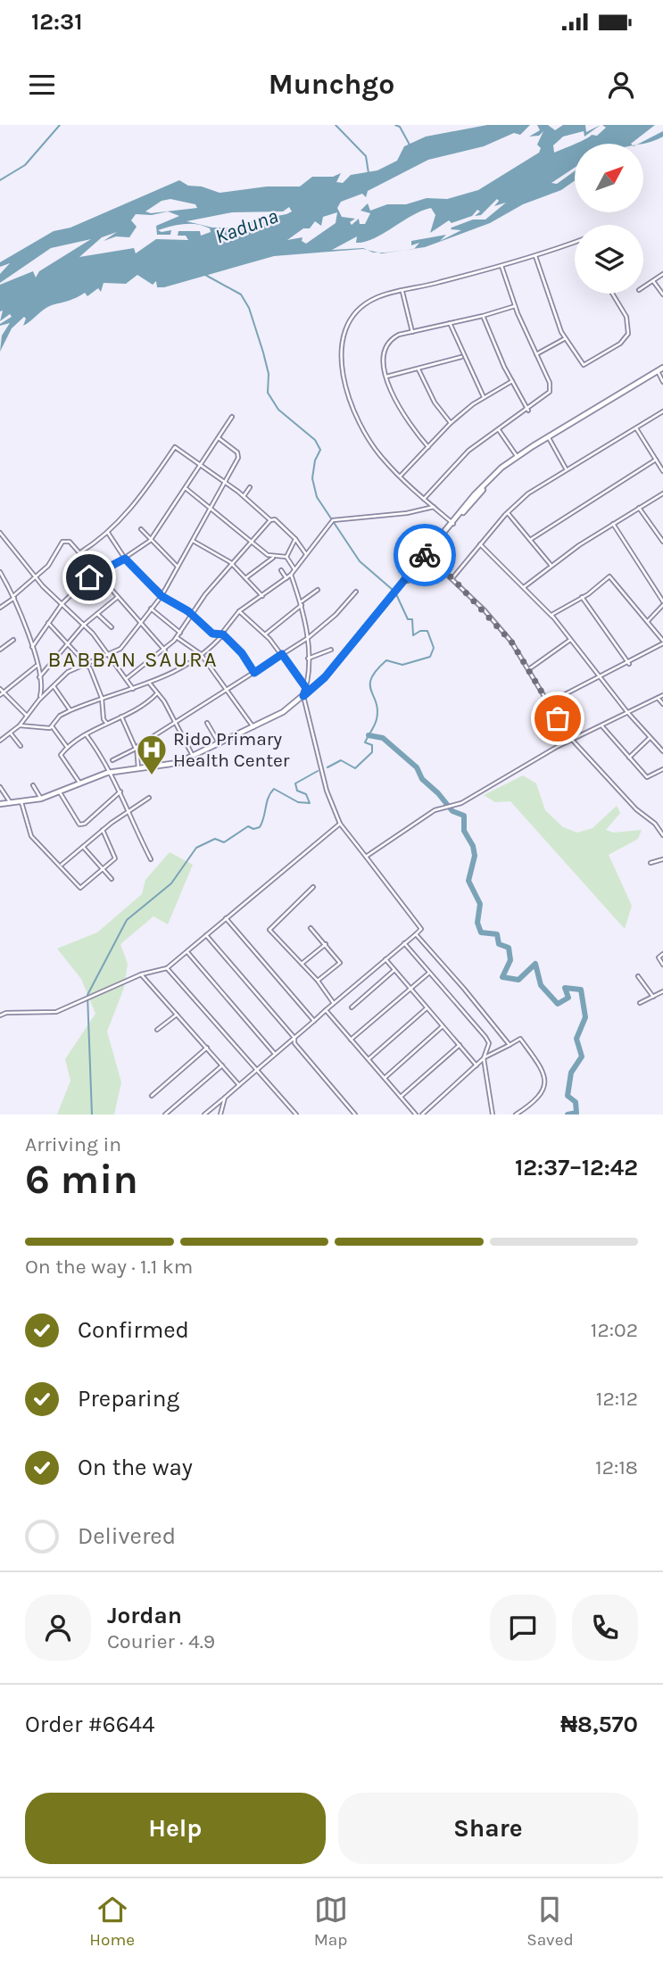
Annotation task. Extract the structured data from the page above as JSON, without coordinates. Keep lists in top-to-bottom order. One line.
{"districts":["BABBAN SAURA"],"water":["Kaduna"],"places":{"hospital":["Rido Primary Health Center"]},"north":"top right","page":{"status":"12:31","header":"Munchgo","heading":["6 min","Arriving in","12:37–12:42"],"panel":["Jordan","Courier · 4.9","Order #6644","₦8,570"],"bar":"On the way · 1.1 km","list":[["Confirmed","12:02"],["Preparing","12:12"],["On the way","12:18"],"Delivered"],"buttons":["Help","Share"],"tabs":["Home","Map","Saved"]}}
